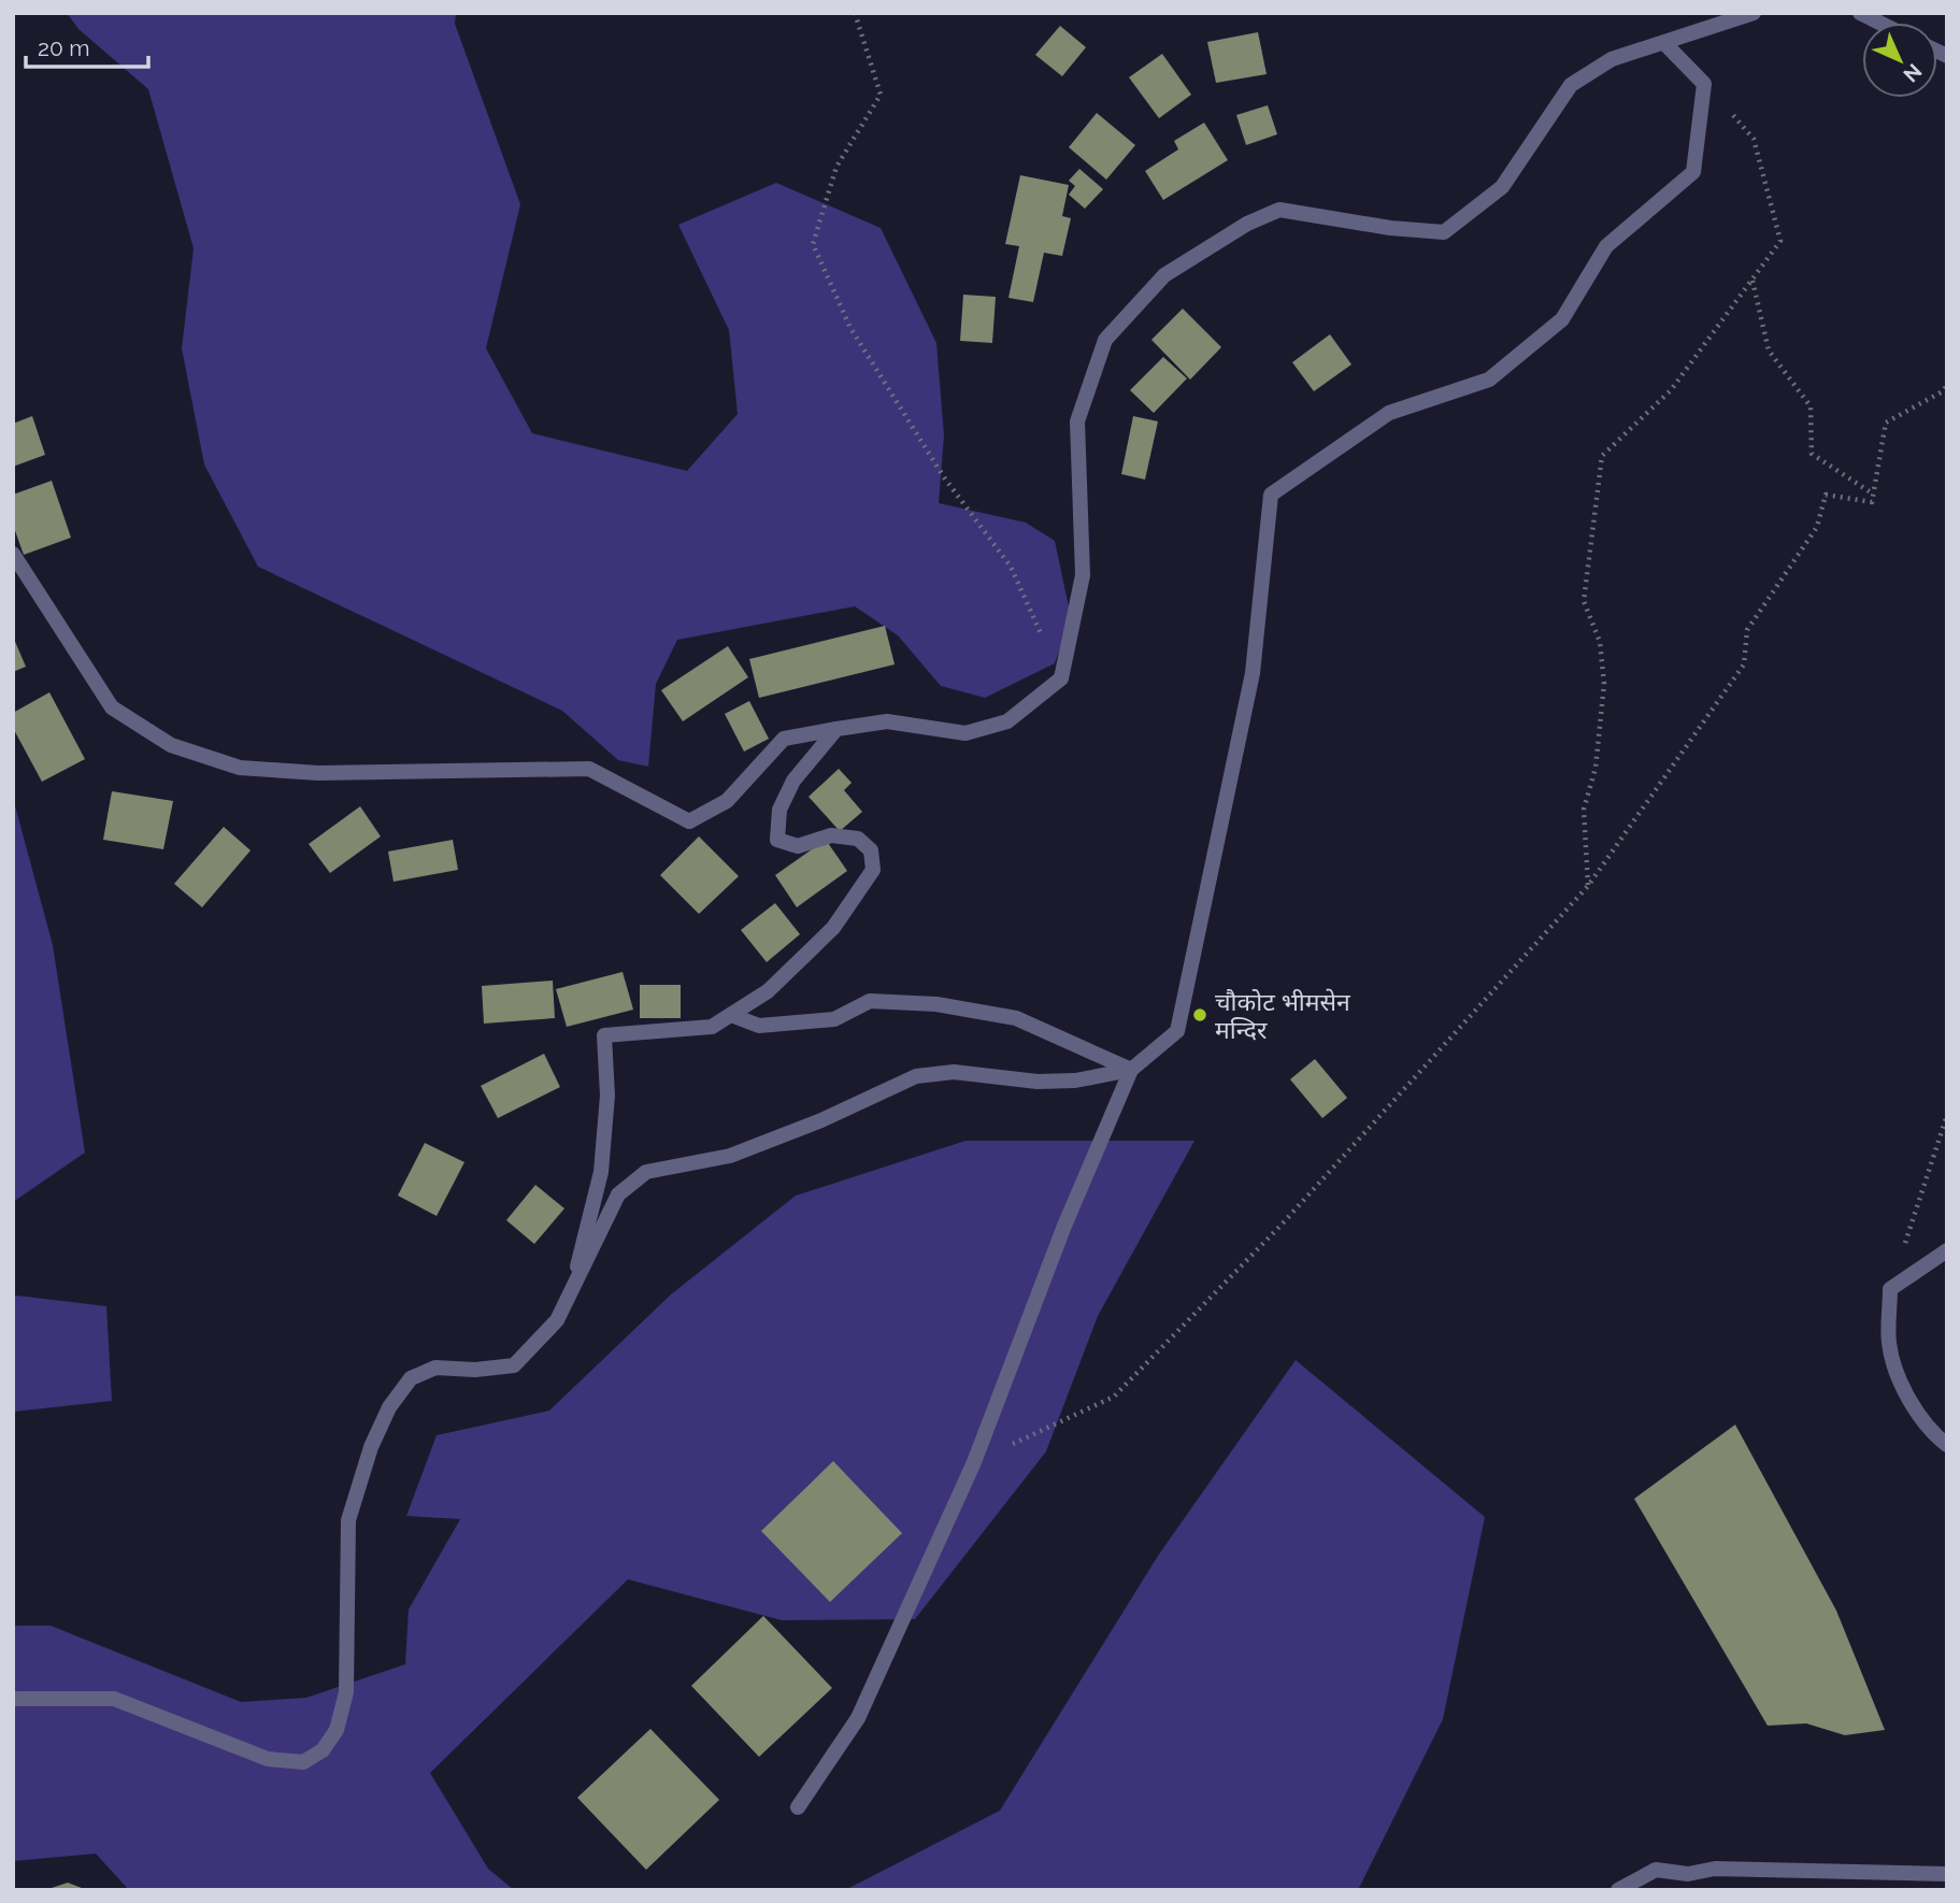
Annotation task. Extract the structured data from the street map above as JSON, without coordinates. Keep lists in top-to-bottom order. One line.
{"places":["चौकोट भीमसेन मन्दिर"],"scale_bar":"20 m","north":"bottom right"}
